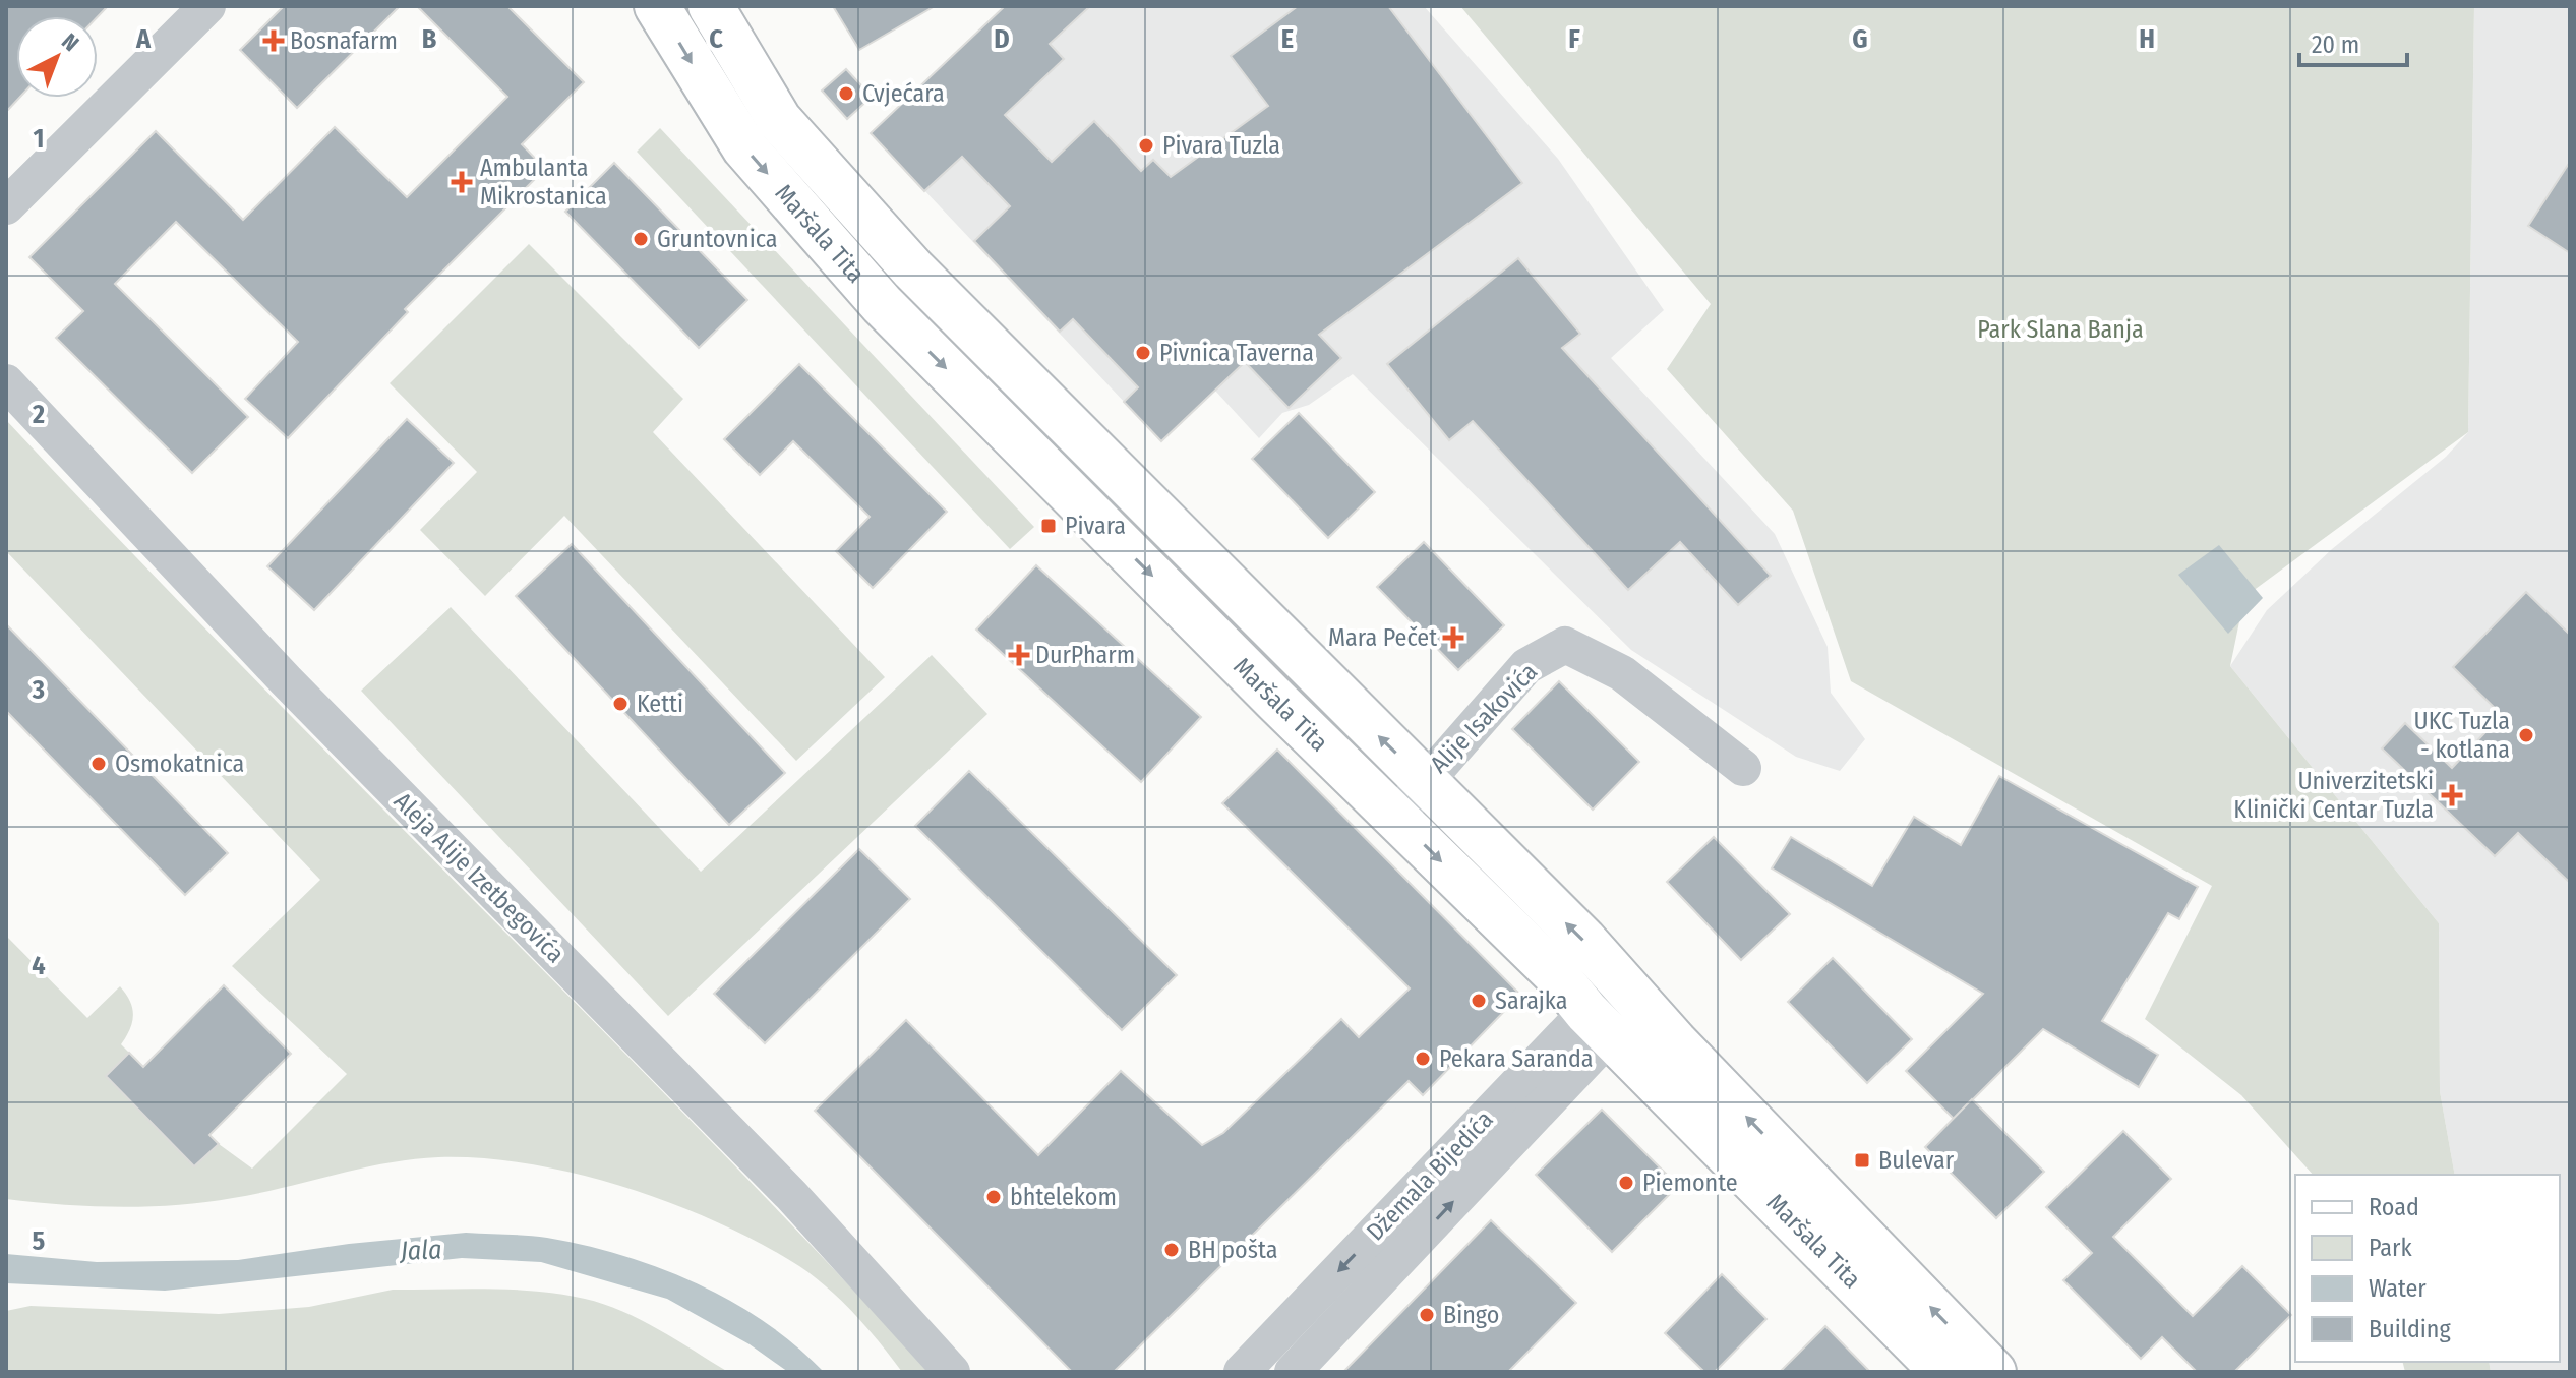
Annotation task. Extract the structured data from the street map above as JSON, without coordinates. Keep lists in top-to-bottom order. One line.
{"streets":{"main road":["Maršala Tita"],"street":["Alije Isakovića","Aleja Alije Izetbegovića","Džemala Bijedića"]},"crossings":[["Maršala Tita","Alije Isakovića"],["Maršala Tita","Džemala Bijedića"]],"water":["Jala"],"parks":["Park Slana Banja"],"places":{"health":["Bosnafarm","Ambulanta Mikrostanica","Mara Pečet","DurPharm","Univerzitetski Klinički Centar Tuzla"],"other":["Cvjećara","Pivara Tuzla","Gruntovnica","Pivnica Taverna","Ketti","UKC Tuzla - kotlana","Osmokatnica","Sarajka","Pekara Saranda","Piemonte","bhtelekom","BH pošta","Bingo"],"transit":["Pivara","Bulevar"]},"legend":["Road","Park","Water","Building"],"scale_bar":"20 m","north":"top right","grid":{"columns":["A","B","C","D","E","F","G","H"],"rows":["1","2","3","4","5"]}}
